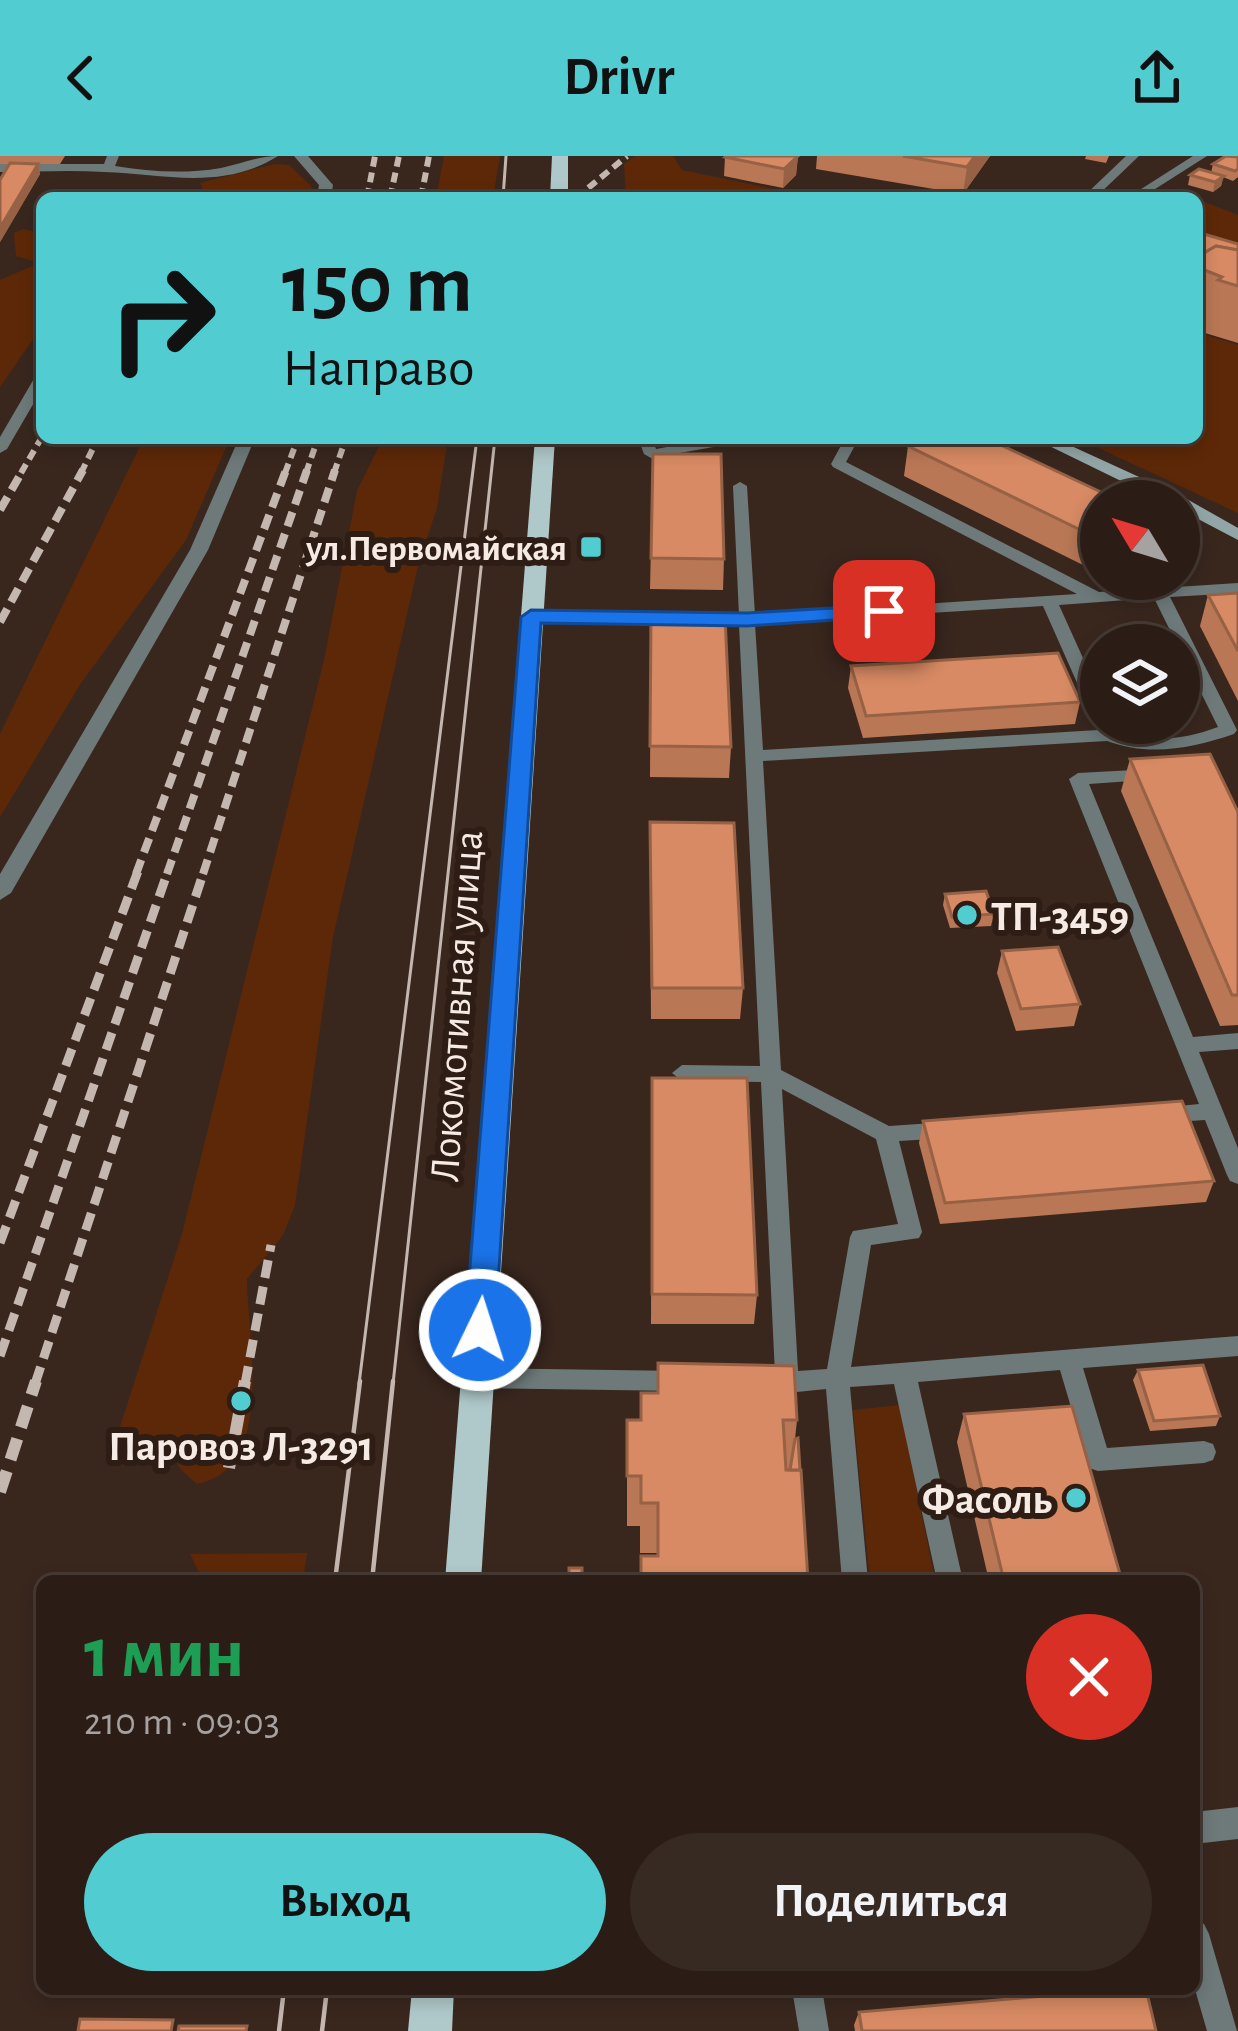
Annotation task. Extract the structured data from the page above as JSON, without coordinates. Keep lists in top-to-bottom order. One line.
{"streets":{"main road":["Локомотивная улица"]},"places":{"transit":["ул.Первомайская"],"other":["ТП-3459","Паровоз Л-3291","Фасоль"]},"north":"top left","page":{"header":"Drivr","turn":["150 m","Направо"],"heading":["1 мин","210 m · 09:03"],"buttons":["Выход","Поделиться"]}}
